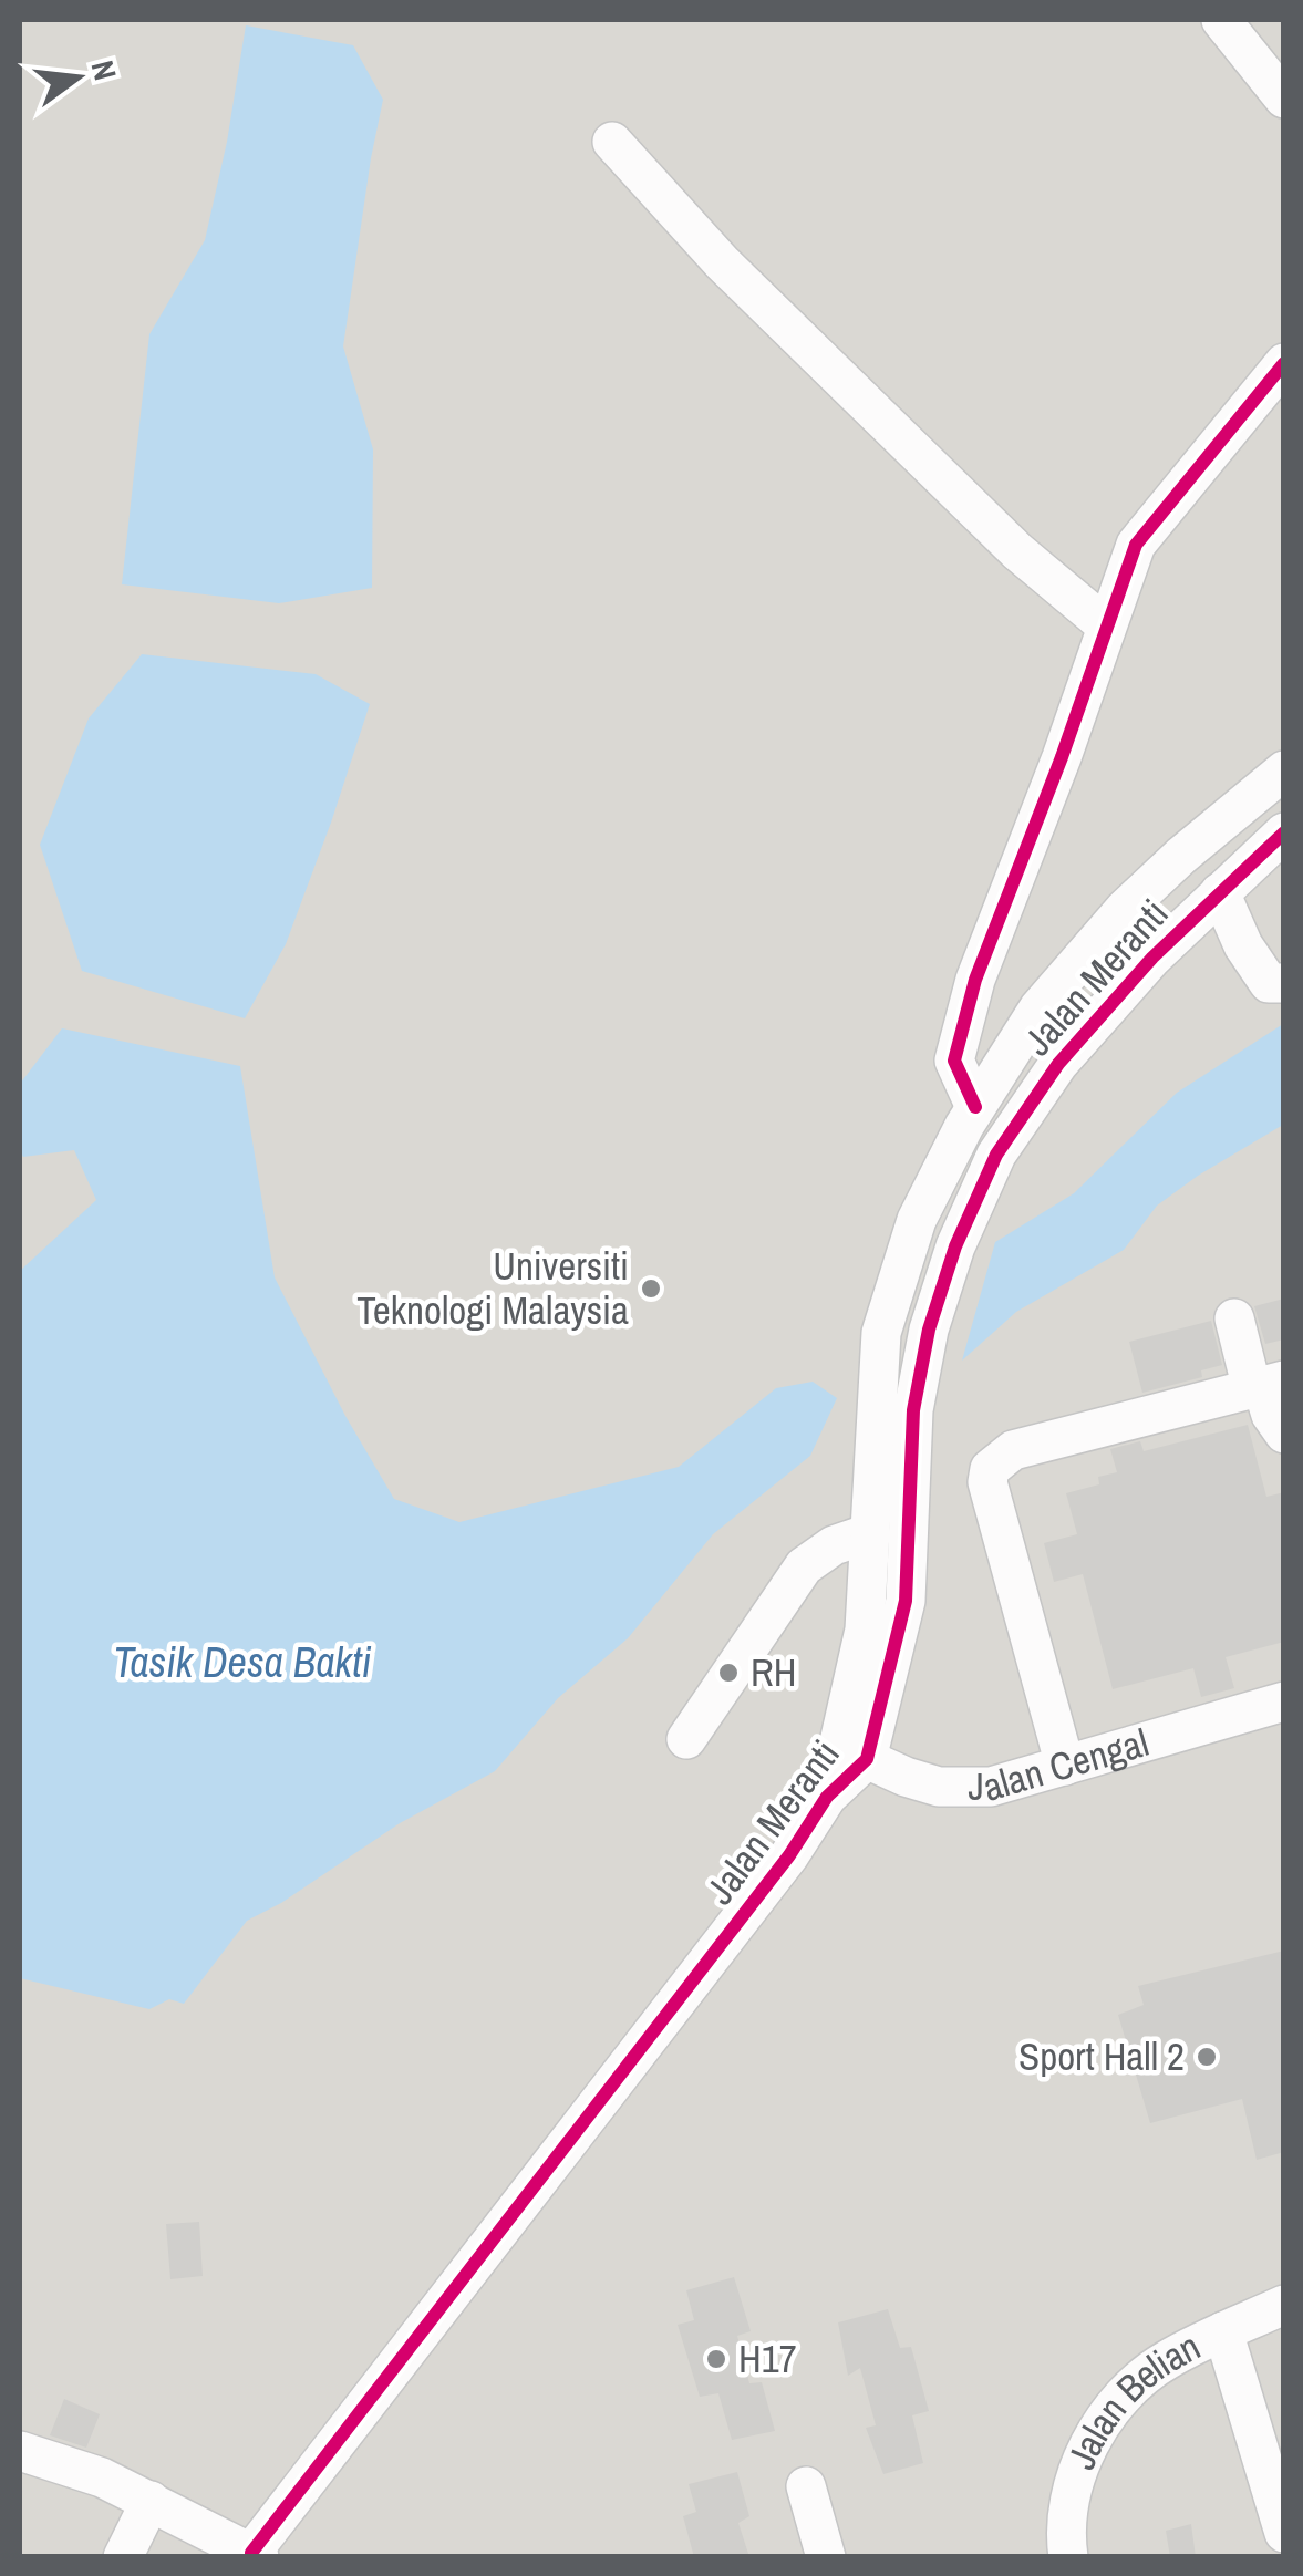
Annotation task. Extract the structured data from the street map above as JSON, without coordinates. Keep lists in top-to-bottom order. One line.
{"streets":{"street":["Jalan Meranti","Jalan Cengal","Jalan Belian"]},"crossings":[["Jalan Meranti","Jalan Cengal"]],"water":["Tasik Desa Bakti"],"places":["Universiti Teknologi Malaysia","RH","Sport Hall 2","H17"],"north":"right"}
